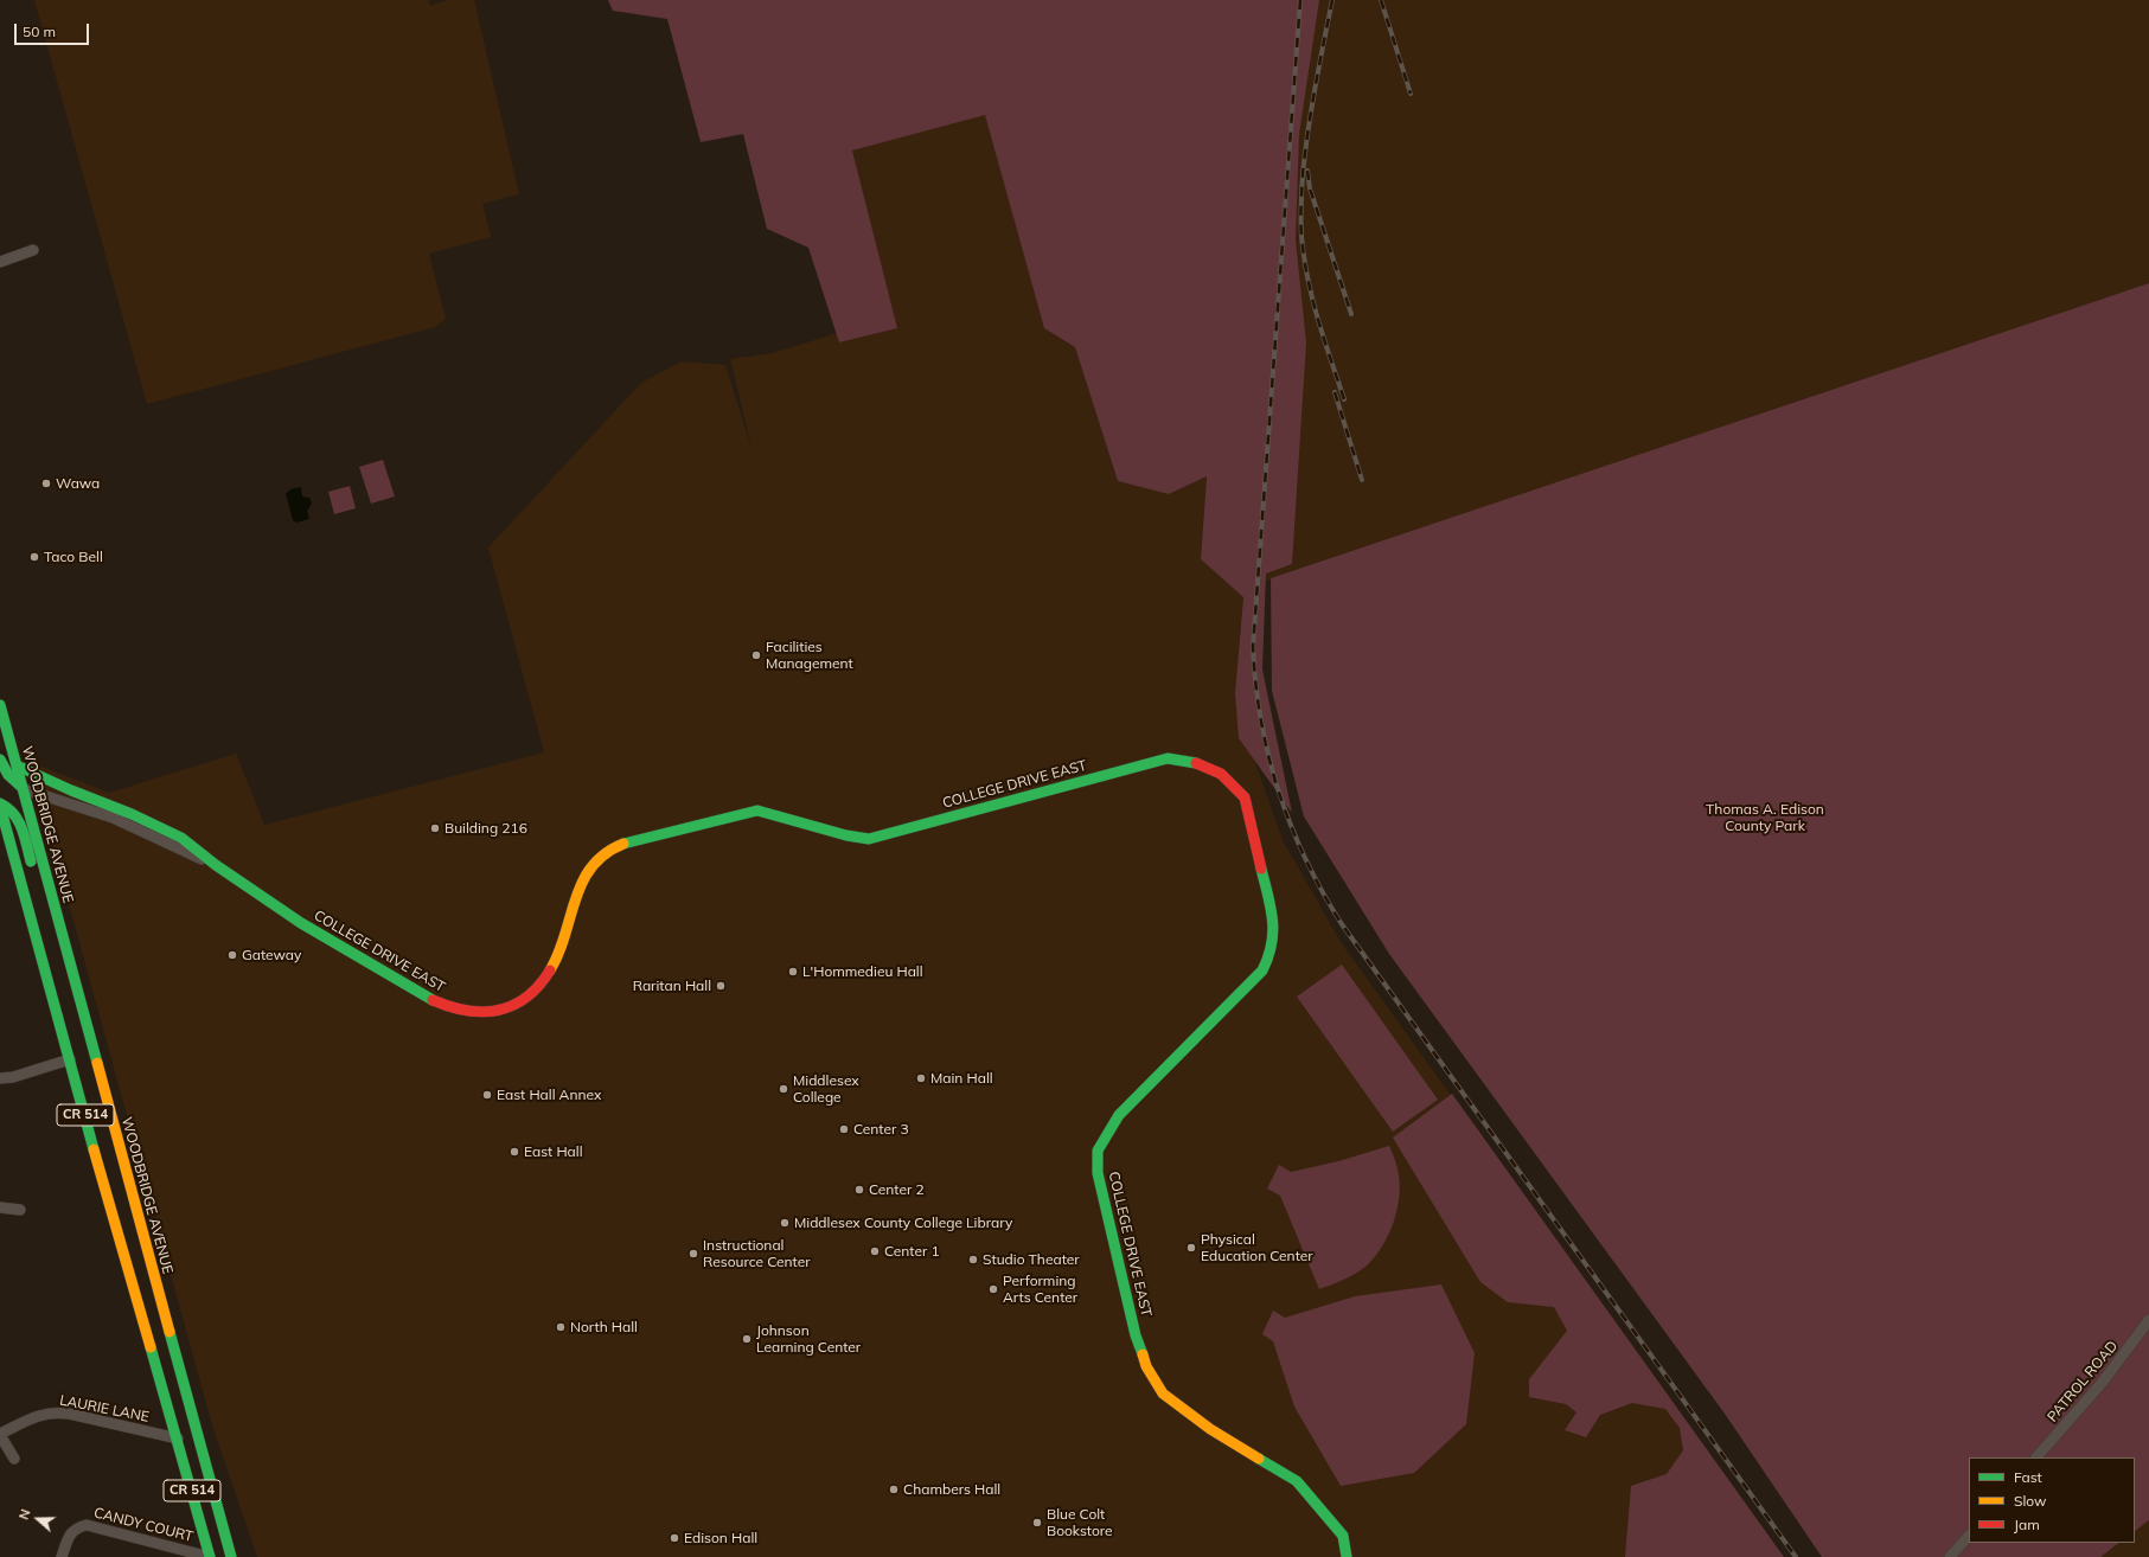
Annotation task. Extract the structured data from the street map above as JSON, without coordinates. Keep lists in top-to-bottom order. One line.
{"streets":{"street":["COLLEGE DRIVE EAST","WOODBRIDGE AVENUE","CR 514","PATROL ROAD","LAURIE LANE","CANDY COURT"]},"crossings":[["COLLEGE DRIVE EAST","WOODBRIDGE AVENUE"],["CR 514","LAURIE LANE"],["CR 514","CANDY COURT"]],"parks":["Thomas A. Edison County Park"],"places":["Wawa","Taco Bell","Facilities Management","Building 216","Gateway","L'Hommedieu Hall","Raritan Hall","Main Hall","Middlesex College","East Hall Annex","Center 3","East Hall","Center 2","Middlesex County College Library","Physical Education Center","Center 1","Instructional Resource Center","Studio Theater","Performing Arts Center","North Hall","Johnson Learning Center","Chambers Hall","Blue Colt Bookstore","Edison Hall"],"legend":["Fast","Slow","Jam"],"scale_bar":"50 m","north":"left"}
